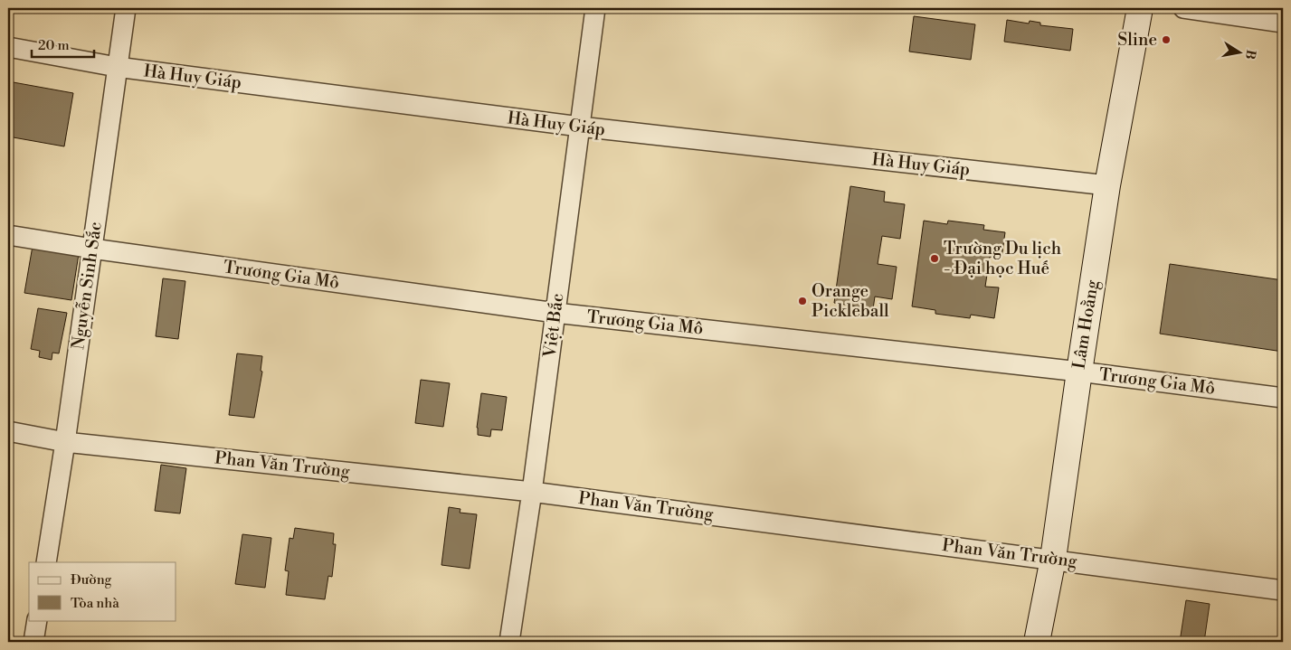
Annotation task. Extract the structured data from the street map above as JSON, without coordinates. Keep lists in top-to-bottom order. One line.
{"streets":{"street":["Hà Huy Giáp","Trương Gia Mô","Nguyễn Sinh Sắc","Lâm Hoằng","Việt Bắc","Phan Văn Trường"]},"crossings":[["Hà Huy Giáp","Nguyễn Sinh Sắc"],["Hà Huy Giáp","Lâm Hoằng"],["Hà Huy Giáp","Việt Bắc"],["Trương Gia Mô","Nguyễn Sinh Sắc"],["Trương Gia Mô","Lâm Hoằng"],["Trương Gia Mô","Việt Bắc"],["Nguyễn Sinh Sắc","Phan Văn Trường"],["Lâm Hoằng","Phan Văn Trường"],["Việt Bắc","Phan Văn Trường"]],"places":["Sline","Trường Du lịch - Đại học Huế","Orange Pickleball"],"legend":["Đường","Tòa nhà"],"scale_bar":"20 m","north":"right"}
